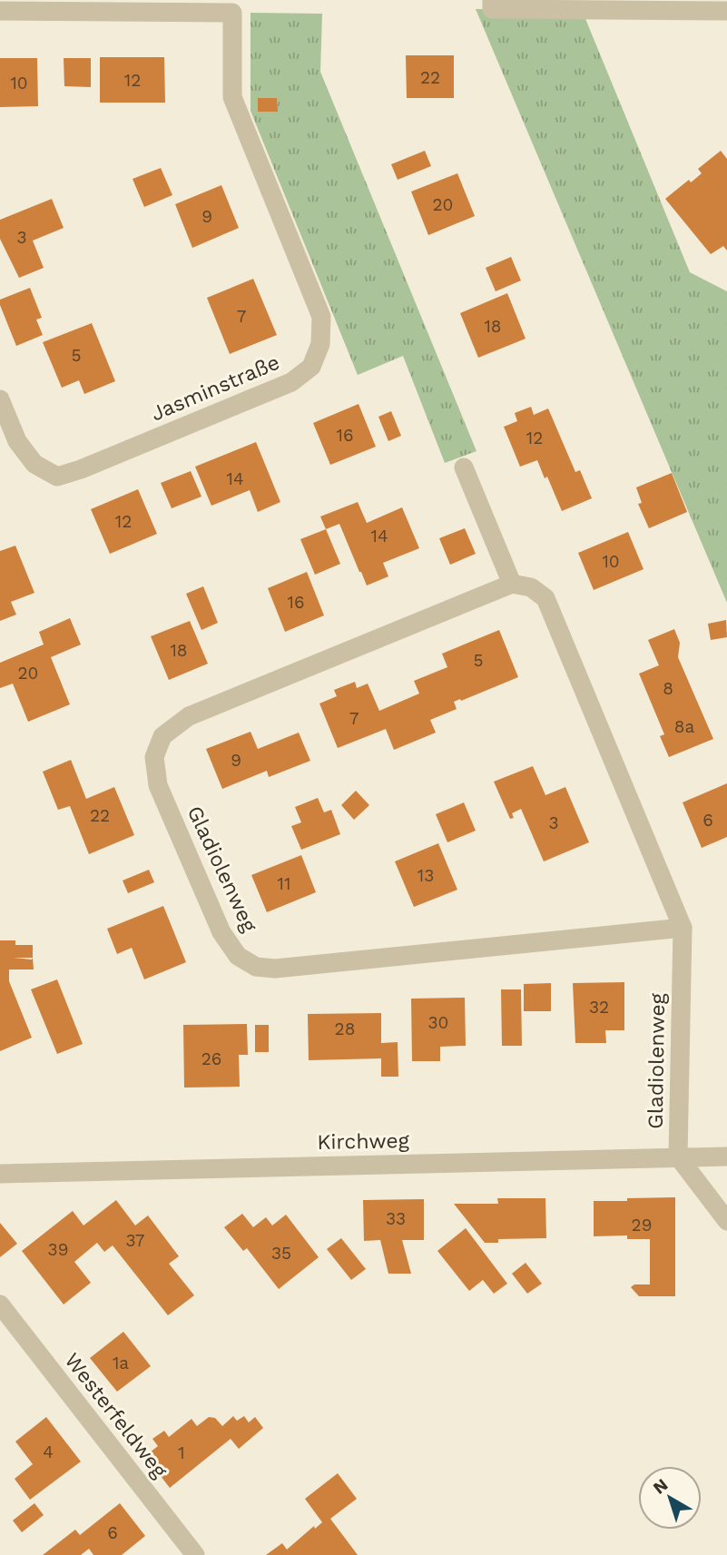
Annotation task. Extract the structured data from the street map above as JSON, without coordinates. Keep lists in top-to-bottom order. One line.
{"streets":{"street":["Jasminstraße","Gladiolenweg","Kirchweg","Westerfeldweg"]},"crossings":[["Gladiolenweg","Kirchweg"]],"house_numbers":["22","12","10","20","9","3","7","18","5","16","12","14","12","14","10","16","18","5","20","8","7","8a","9","22","6","3","13","11","32","30","28","26","33","29","37","39","35","1a","4","1","6"],"north":"top left"}
